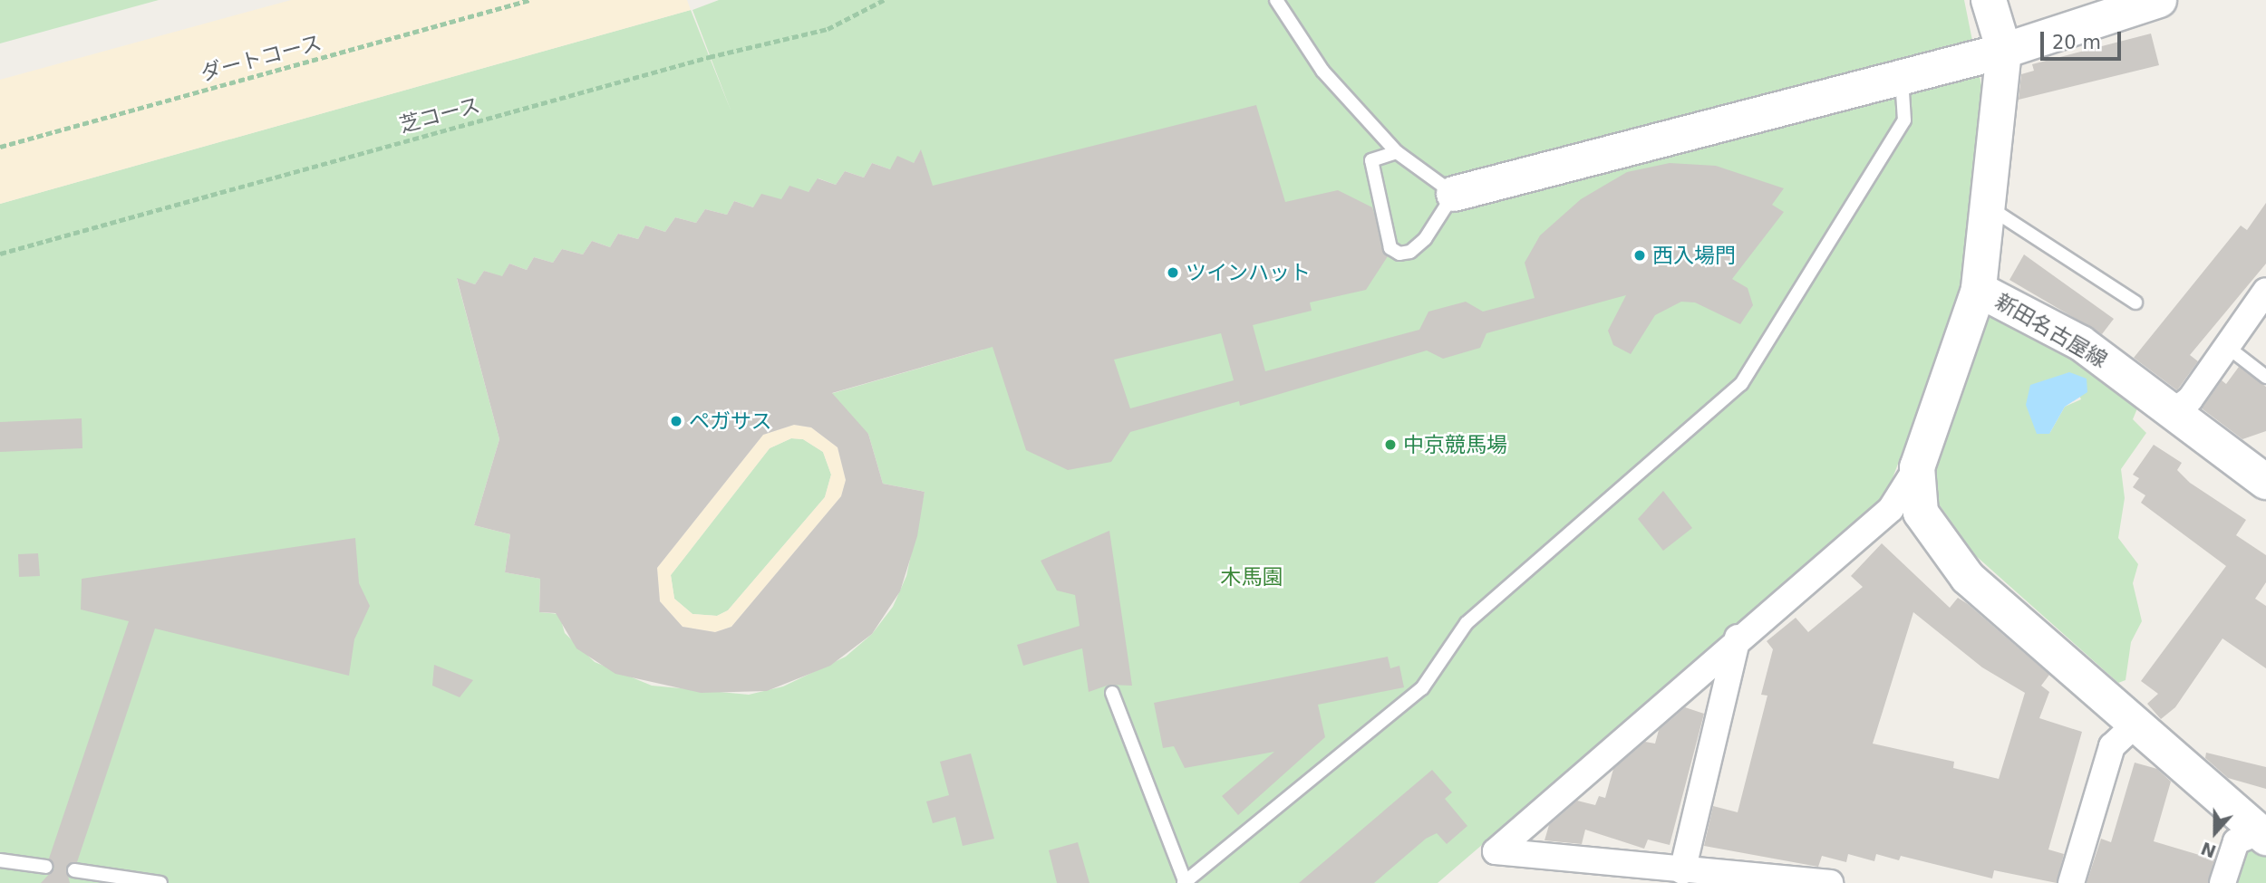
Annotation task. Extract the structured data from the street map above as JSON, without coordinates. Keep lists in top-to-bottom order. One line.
{"streets":{"street":["新田名古屋線"],"path":["ダートコース","芝コース"]},"parks":["木馬園"],"places":["西入場門","ツインハット","ペガサス","中京競馬場"],"scale_bar":"20 m","north":"bottom"}
